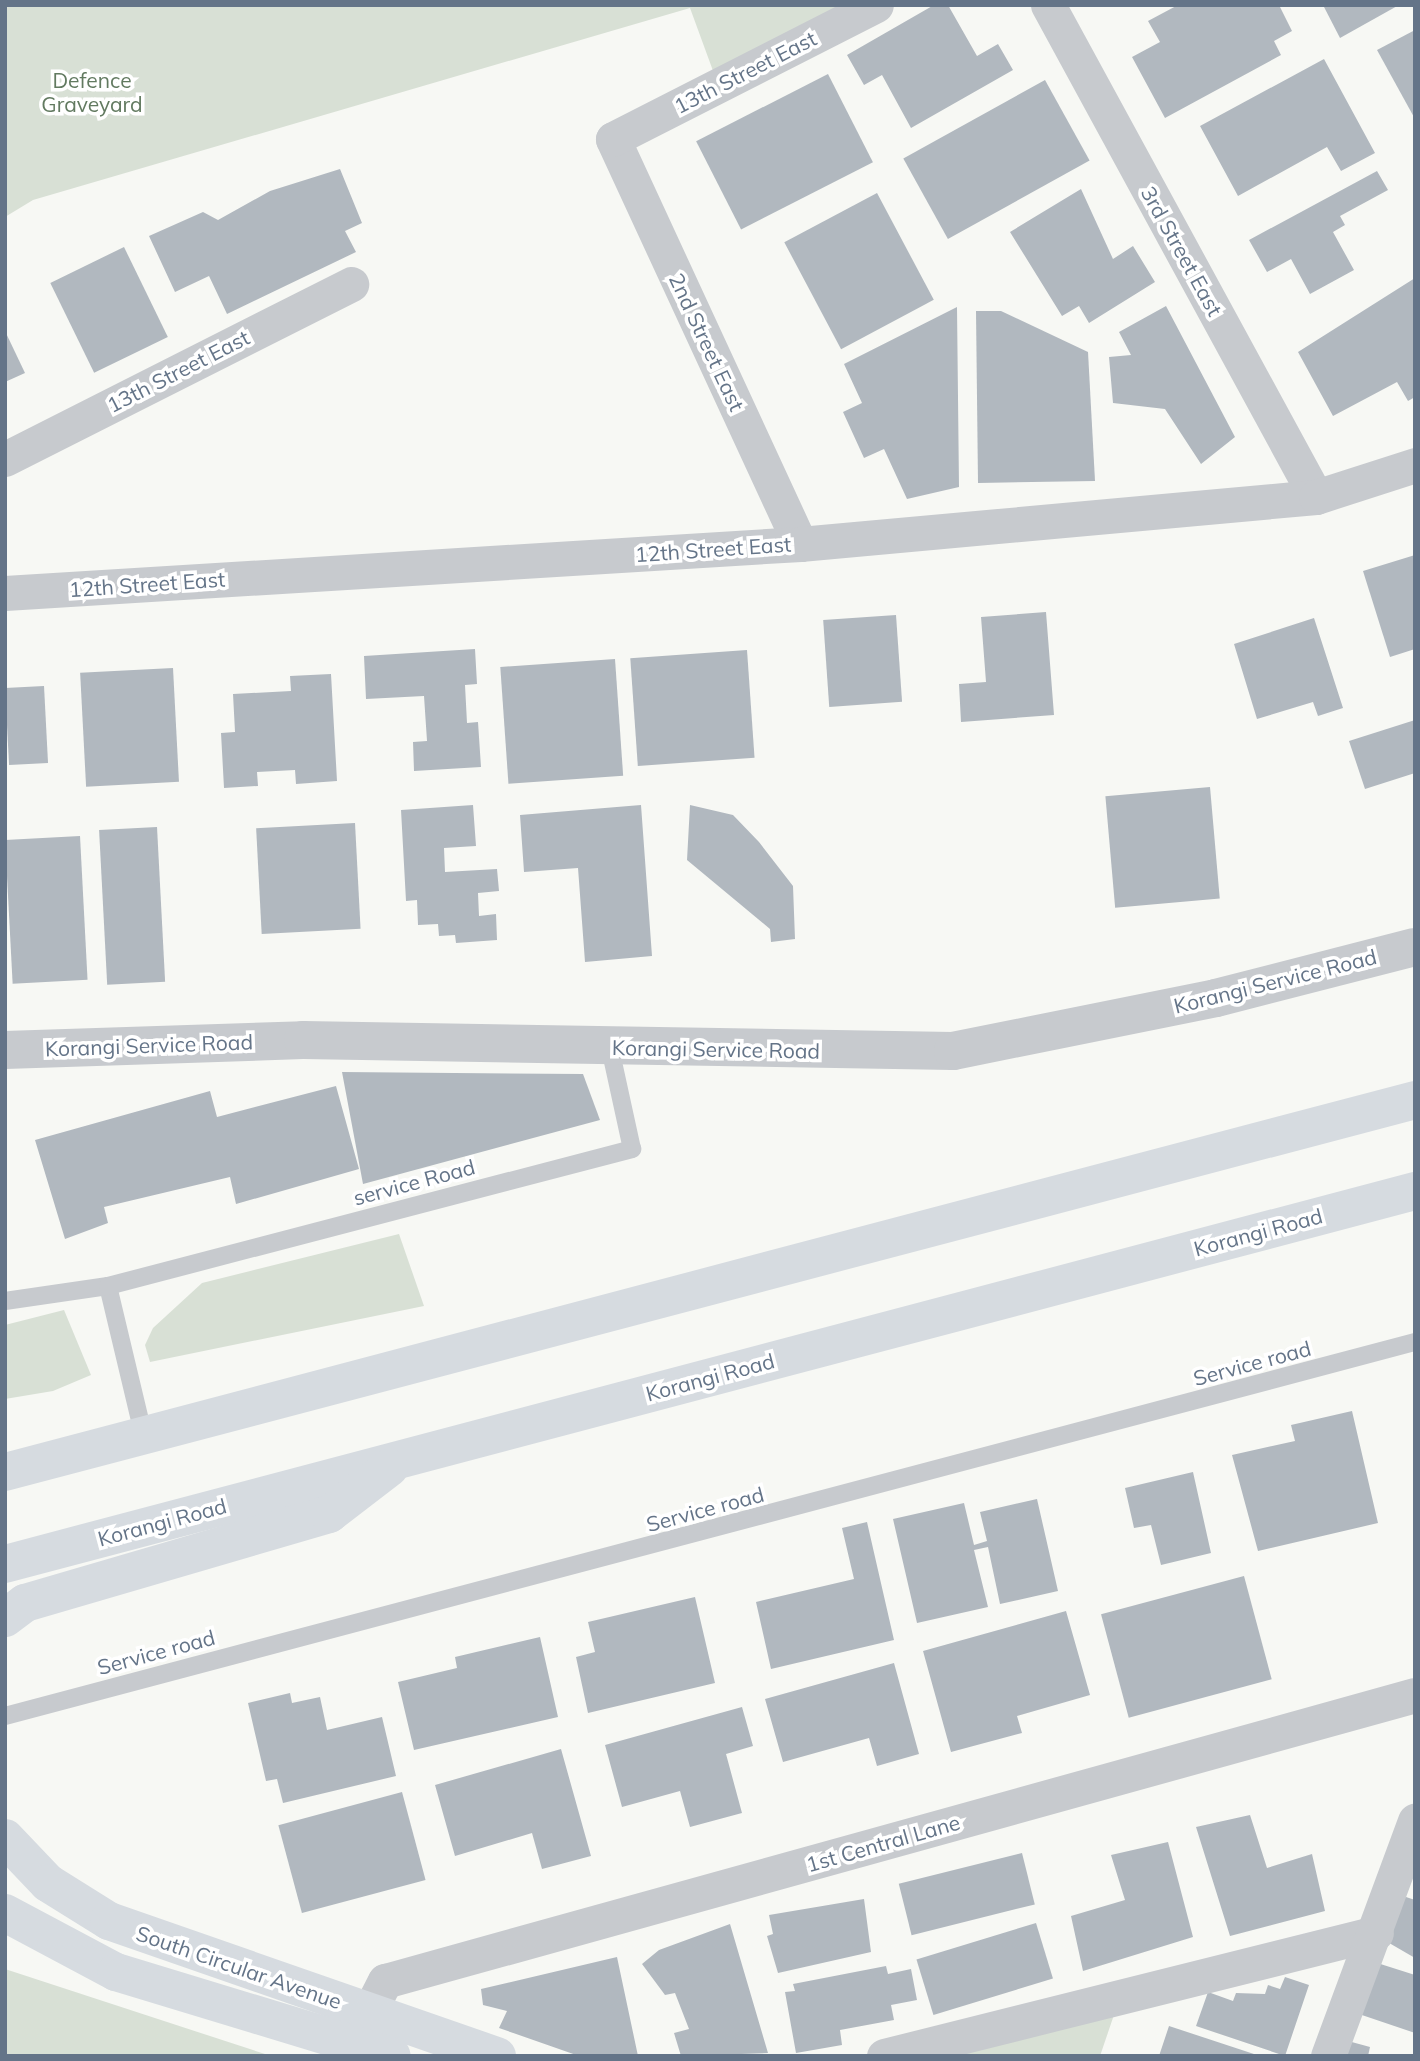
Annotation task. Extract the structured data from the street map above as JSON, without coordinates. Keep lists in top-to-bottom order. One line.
{"streets":{"main road":["Korangi Road","South Circular Avenue"],"street":["13th Street East","3rd Street East","2nd Street East","12th Street East","Korangi Service Road","1st Central Lane"],"lane":["service Road","Service road"]},"crossings":[["13th Street East","2nd Street East"],["3rd Street East","12th Street East"],["2nd Street East","12th Street East"],["Korangi Service Road","service Road"],["1st Central Lane","South Circular Avenue"]],"parks":["Defence Graveyard"]}
